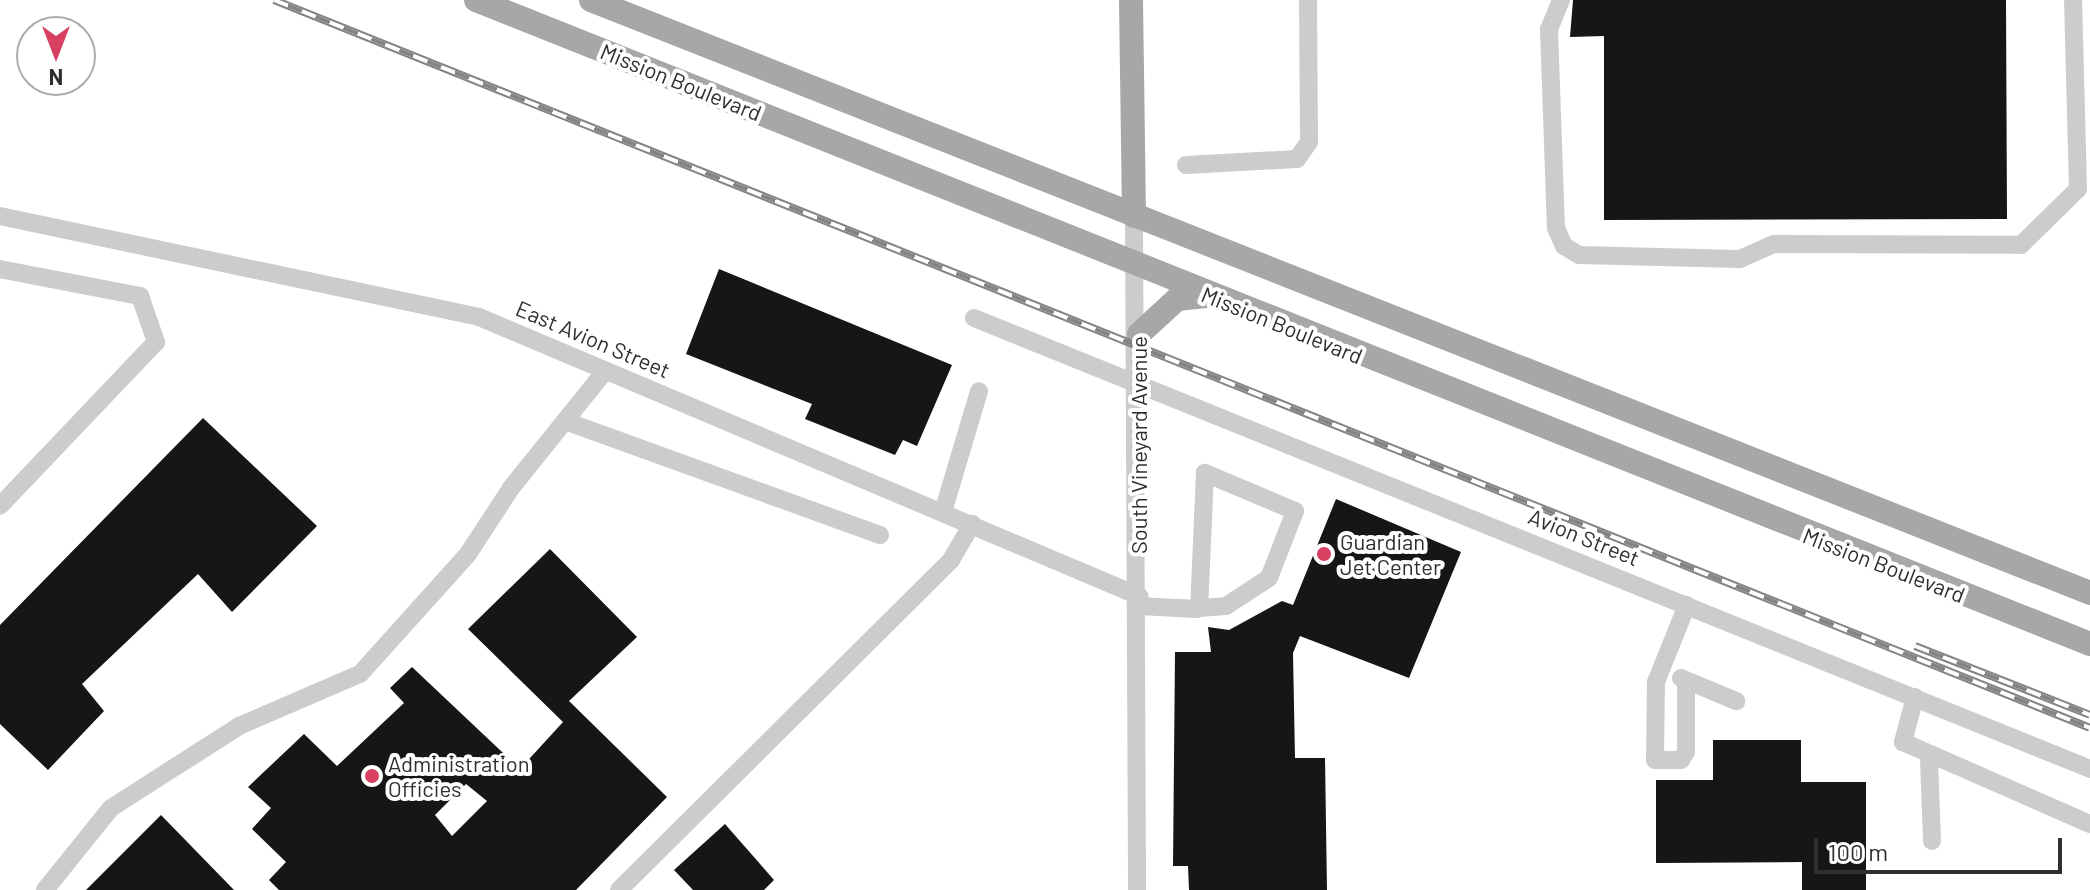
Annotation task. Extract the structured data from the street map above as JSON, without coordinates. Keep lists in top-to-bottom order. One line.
{"streets":{"main road":["Mission Boulevard","South Vineyard Avenue"],"street":["East Avion Street","Avion Street"]},"crossings":[["Mission Boulevard","South Vineyard Avenue"],["East Avion Street","South Vineyard Avenue"],["South Vineyard Avenue","Avion Street"]],"places":["Guardian Jet Center","Administration Officies"],"scale_bar":"100 m","north":"bottom"}
